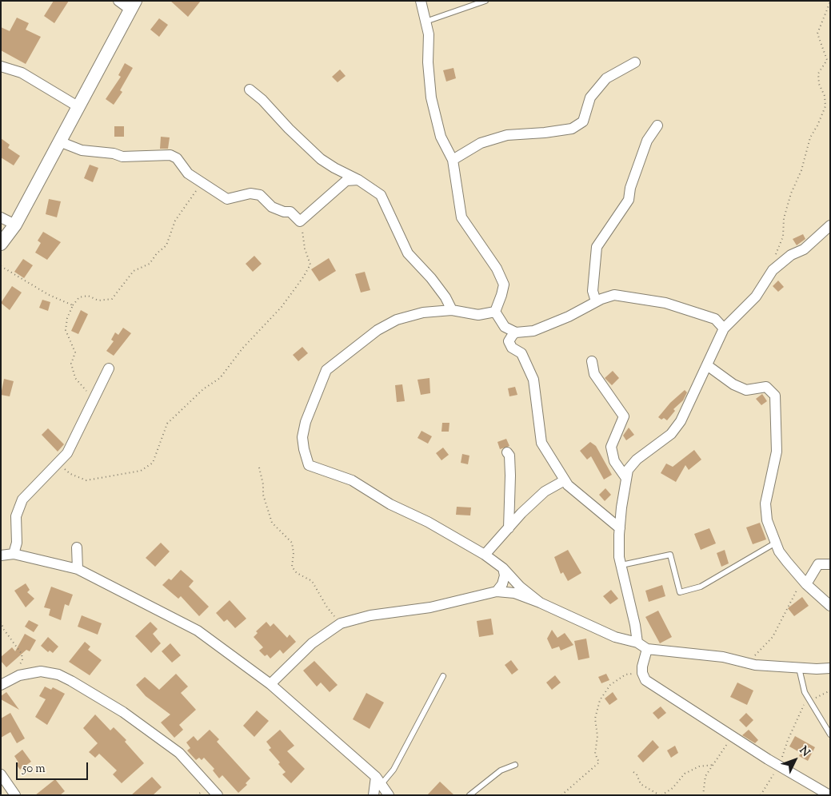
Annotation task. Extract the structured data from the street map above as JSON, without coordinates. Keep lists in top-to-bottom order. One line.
{"scale_bar":"50 m","north":"top right"}
